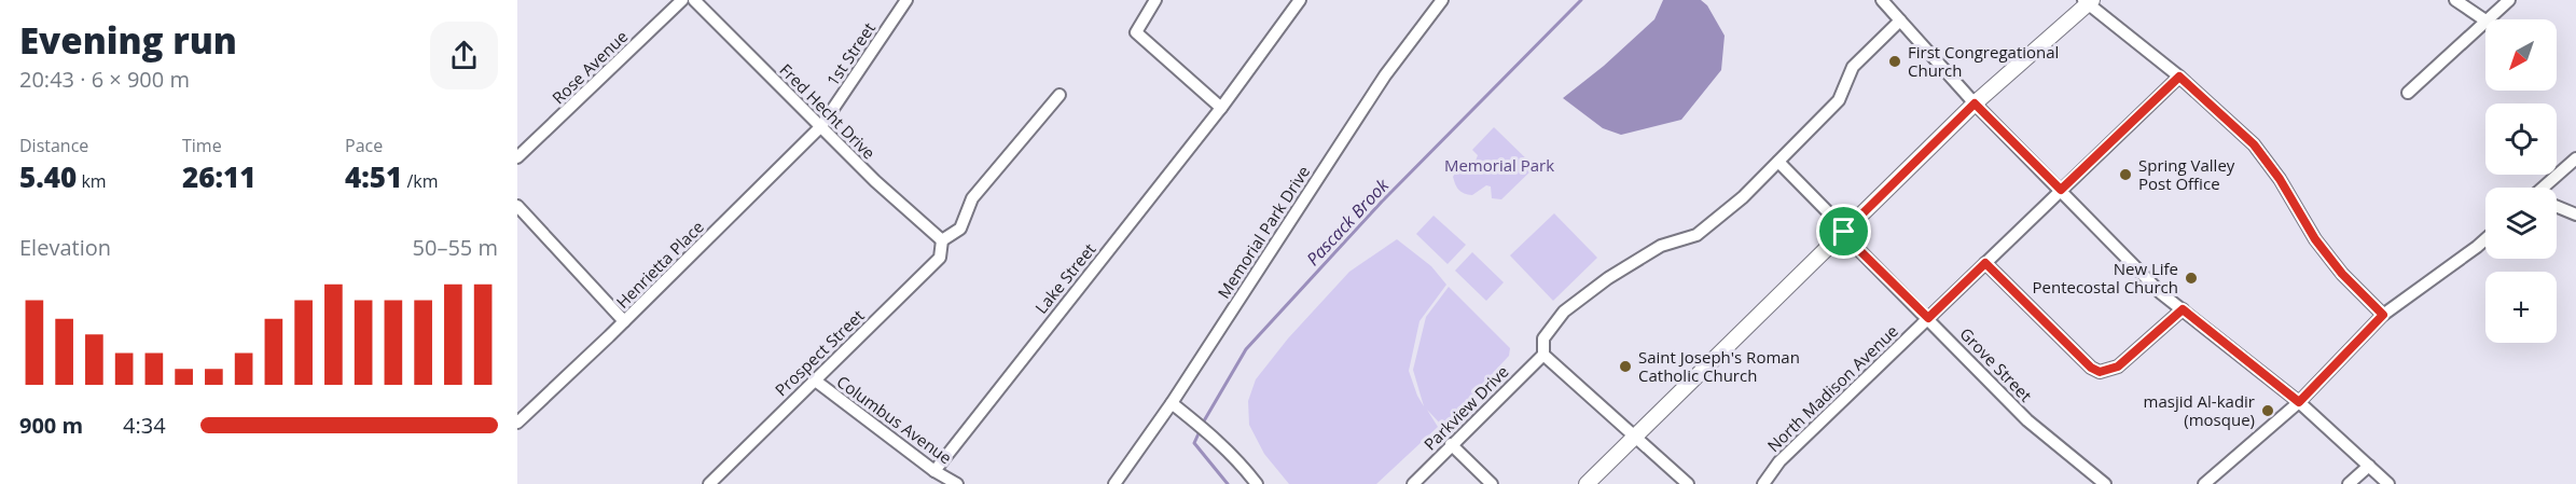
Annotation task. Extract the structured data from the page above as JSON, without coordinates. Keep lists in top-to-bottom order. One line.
{"streets":{"street":["1st Street","Rose Avenue","Fred Hecht Drive","Memorial Park Drive","Henrietta Place","Lake Street","Prospect Street","Grove Street","North Madison Avenue","Parkview Drive","Columbus Avenue"]},"crossings":[["1st Street","Fred Hecht Drive"],["1st Street","Henrietta Place"],["Fred Hecht Drive","Henrietta Place"],["Fred Hecht Drive","Prospect Street"],["Lake Street","Columbus Avenue"],["Prospect Street","Columbus Avenue"],["Grove Street","North Madison Avenue"]],"water":["Pascack Brook"],"parks":["Memorial Park"],"places":["First Congregational Church","Spring Valley Post Office","New Life Pentecostal Church","Saint Joseph's Roman Catholic Church","masjid Al-kadir (mosque)"],"north":"bottom left","page":{"heading":["Evening run","20:43 · 6 × 900 m"],"map_buttons":"+","stats":[["Distance","5.40 km"],["Time","26:11"],["Pace","4:51 /km"]],"chart":["Elevation","50–55 m"],"list":[{"name":"900 m","note":"4:34"}]}}
